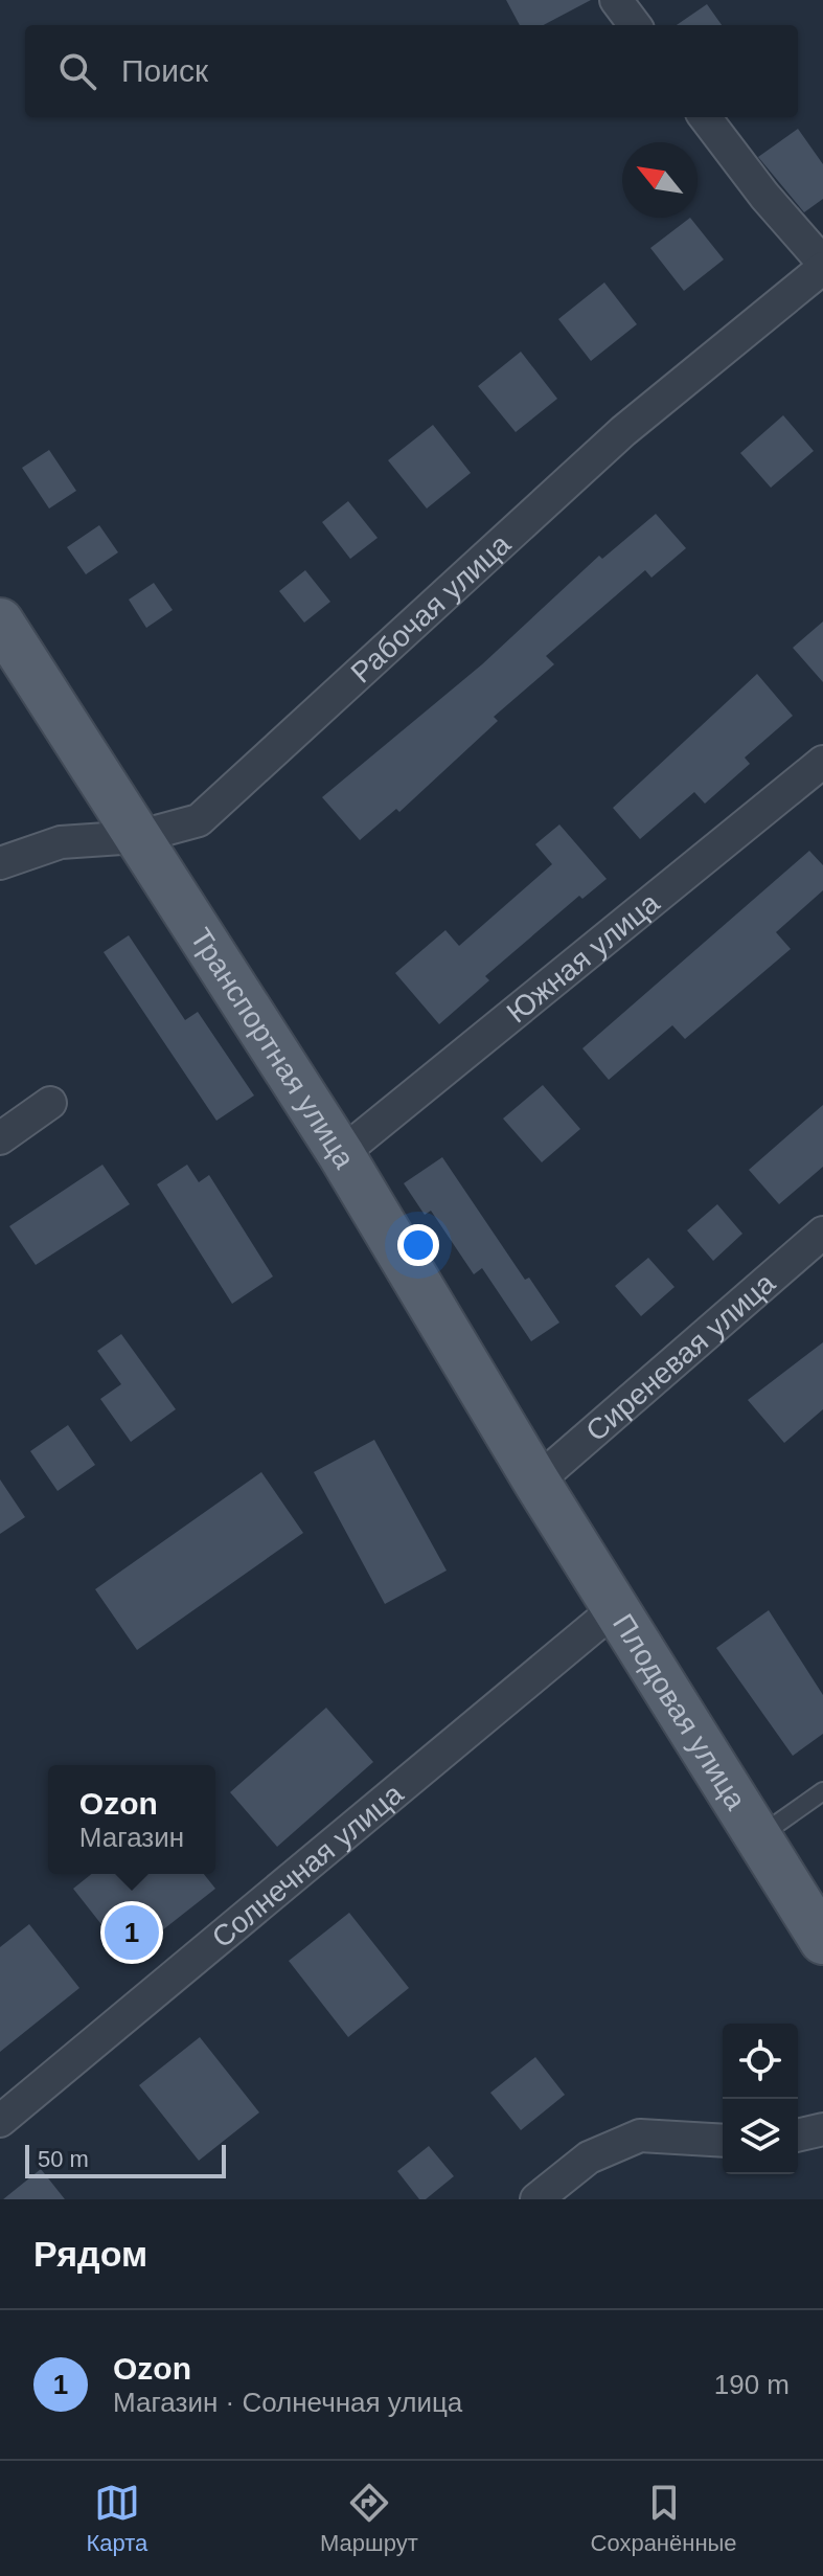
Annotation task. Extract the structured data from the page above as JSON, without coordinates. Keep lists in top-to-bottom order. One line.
{"streets":{"main road":["Транспортная улица","Плодовая улица"],"street":["Рабочая улица","Южная улица","Сиреневая улица","Солнечная улица"]},"crossings":[["Рабочая улица","Транспортная улица"],["Южная улица","Транспортная улица"],["Транспортная улица","Сиреневая улица"],["Транспортная улица","Плодовая улица"],["Сиреневая улица","Плодовая улица"],["Плодовая улица","Солнечная улица"]],"scale_bar":"50 m","north":"top left","page":{"search":"Поиск","popup":["Ozon","Магазин"],"pins":"1","scale":"50 m","heading":"Рядом","list":[{"mark":"1","name":"Ozon","note":"Магазин · Солнечная улица","value":"190 m"}],"nav":["Карта","Маршрут","Сохранённые"]}}
